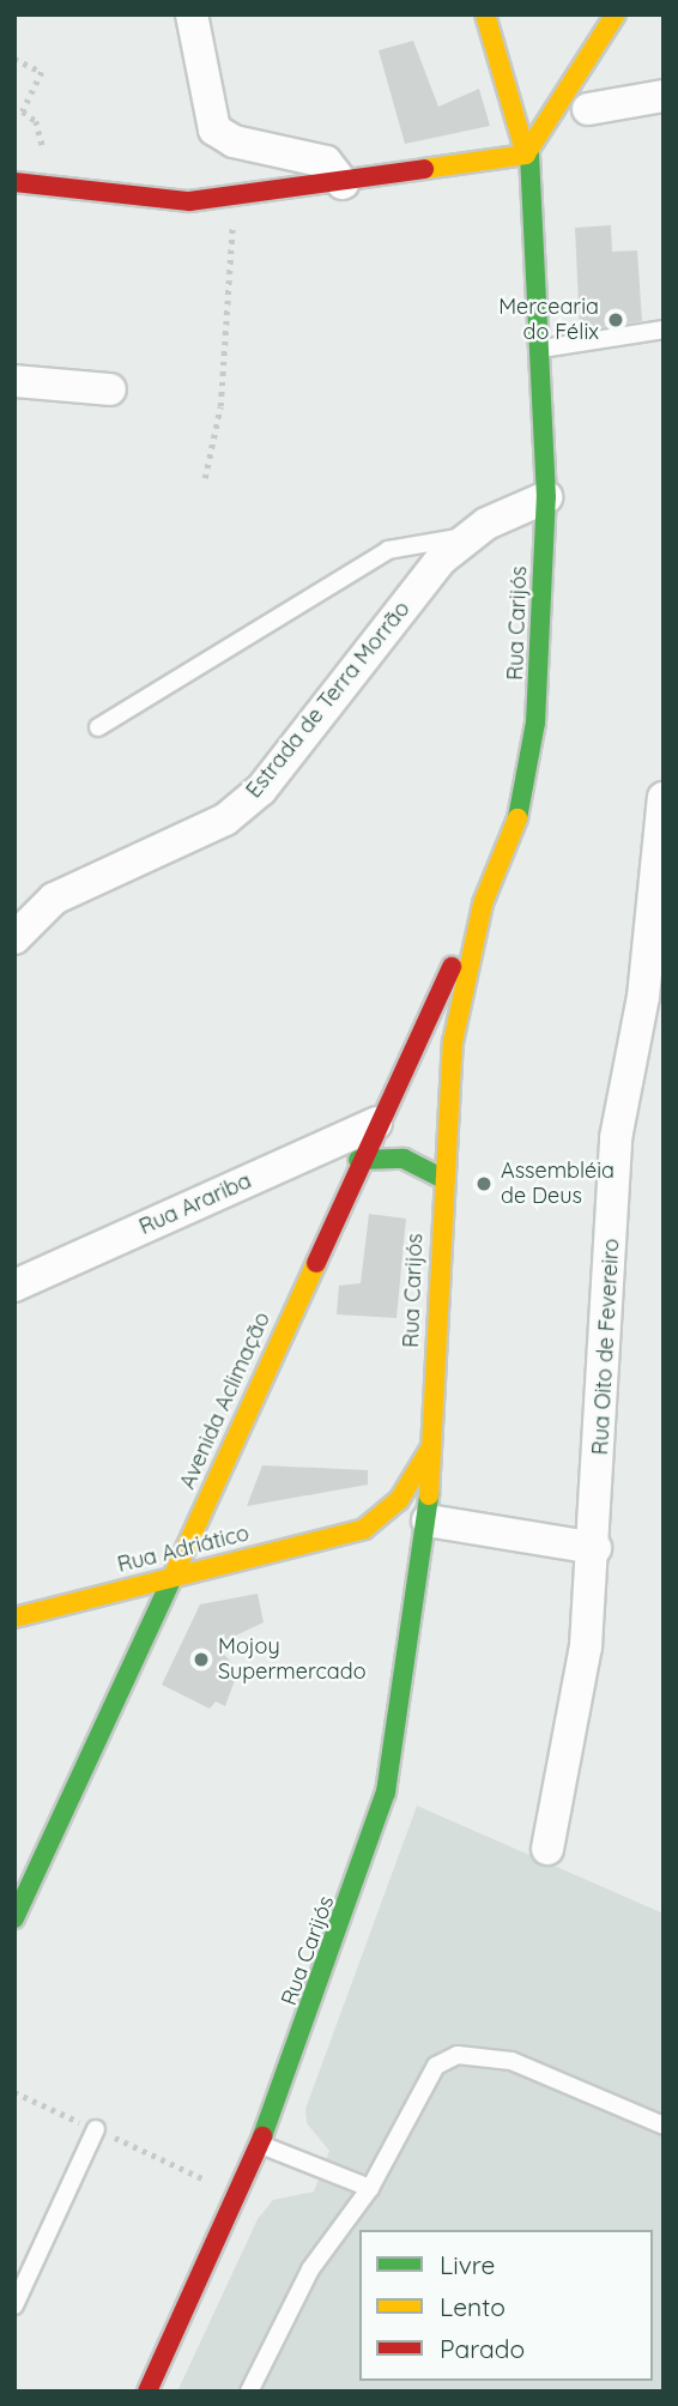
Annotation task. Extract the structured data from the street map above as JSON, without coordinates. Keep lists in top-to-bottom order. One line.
{"streets":{"main road":["Rua Carijós","Avenida Aclimação","Rua Adriático"],"street":["Estrada de Terra Morrão","Rua Arariba","Rua Oito de Fevereiro"]},"crossings":[["Rua Carijós","Estrada de Terra Morrão"],["Rua Carijós","Avenida Aclimação"],["Rua Carijós","Rua Adriático"],["Rua Arariba","Avenida Aclimação"],["Avenida Aclimação","Rua Adriático"]],"places":["Mercearia do Félix","Assembléia de Deus","Mojoy Supermercado"],"legend":["Livre","Lento","Parado"]}
